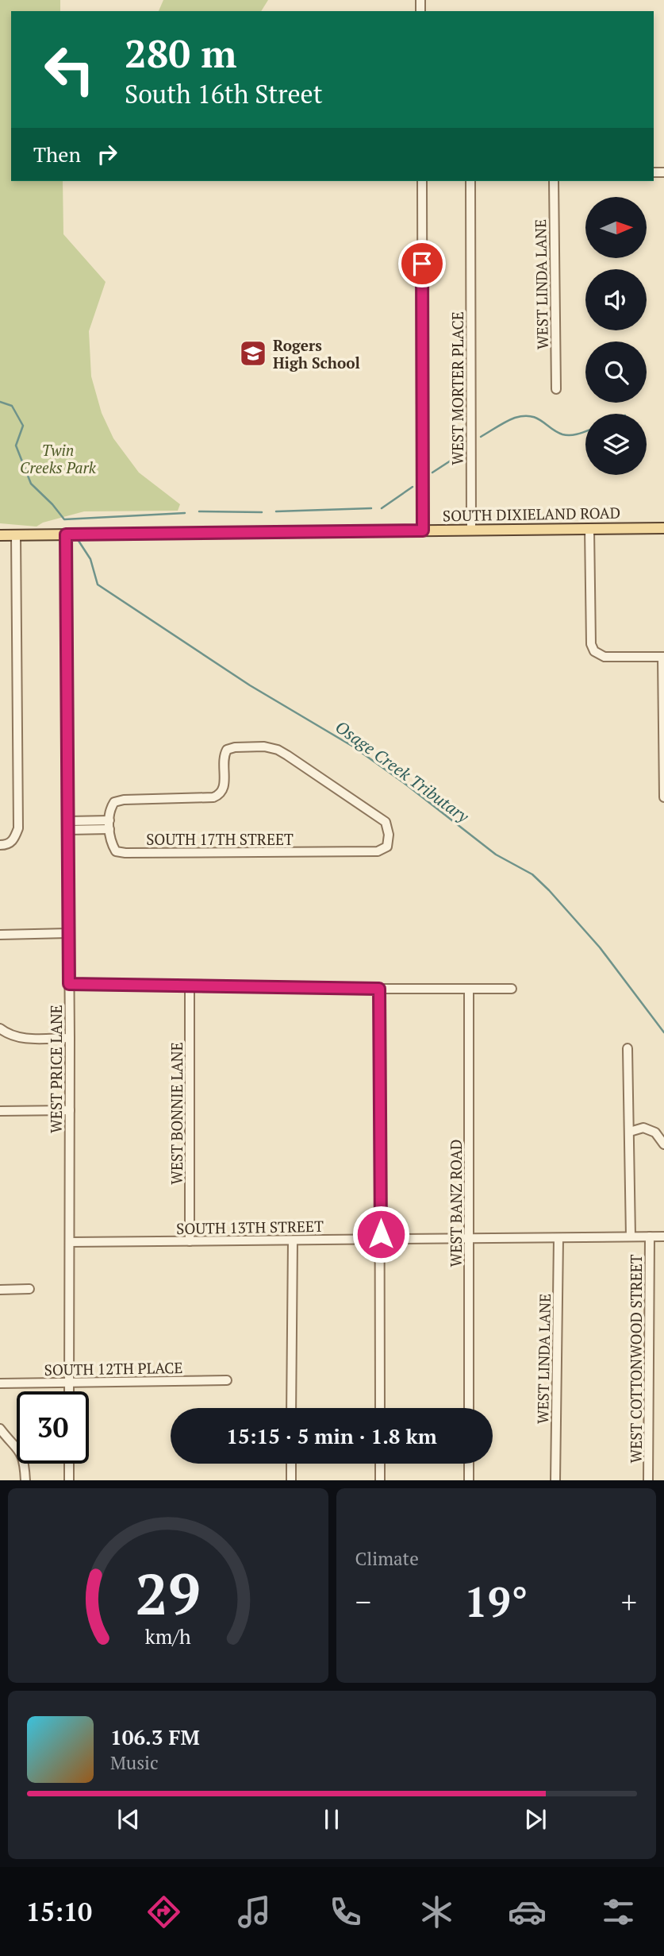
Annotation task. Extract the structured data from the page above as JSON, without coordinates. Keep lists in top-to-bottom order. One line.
{"streets":{"main road":["SOUTH DIXIELAND ROAD"],"street":["WEST LINDA LANE","WEST MORTER PLACE","SOUTH 17TH STREET","WEST PRICE LANE","WEST BONNIE LANE","WEST BANZ ROAD","SOUTH 13TH STREET","WEST COTTONWOOD STREET","SOUTH 12TH PLACE"]},"crossings":[["WEST LINDA LANE","SOUTH 13TH STREET"],["WEST MORTER PLACE","SOUTH DIXIELAND ROAD"],["SOUTH DIXIELAND ROAD","WEST PRICE LANE"],["WEST PRICE LANE","SOUTH 13TH STREET"],["WEST PRICE LANE","SOUTH 12TH PLACE"],["WEST BONNIE LANE","SOUTH 13TH STREET"],["WEST BANZ ROAD","SOUTH 13TH STREET"],["SOUTH 13TH STREET","WEST COTTONWOOD STREET"]],"water":["Osage Creek Tributary"],"parks":["Twin Creeks Park"],"places":{"school or university":["Rogers High School"]},"north":"right","page":{"turn":["280 m","South 16th Street"],"then":"Then","limit":"30","trip":"15:15 · 5 min · 1.8 km","tile":"Climate","heat":["−","19°","+"],"song":["106.3 FM","Music"],"tabs":"15:10","gauge":["29","km/h"]}}
